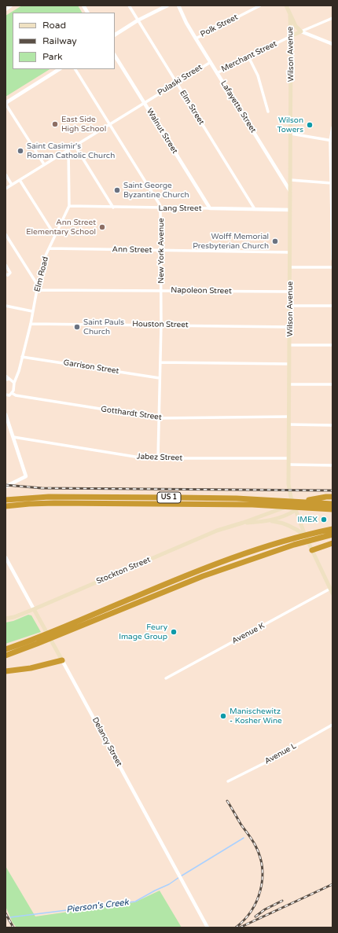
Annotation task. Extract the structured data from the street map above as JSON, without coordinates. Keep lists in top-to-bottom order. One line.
{"streets":{"highway":["US 1"],"main road":["Wilson Avenue","Merchant Street","Stockton Street","Delancy Street"],"street":["Polk Street","Pulaski Street","Lafayette Street","Elm Street","Walnut Street","Lang Street","Ann Street","New York Avenue","Elm Road","Napoleon Street","Houston Street","Garrison Street","Gotthardt Street","Jabez Street","Avenue K","Avenue L"]},"crossings":[["Polk Street","Lafayette Street"],["Wilson Avenue","Merchant Street"],["Wilson Avenue","Lafayette Street"],["Wilson Avenue","Lang Street"],["Wilson Avenue","Ann Street"],["Wilson Avenue","Napoleon Street"],["Wilson Avenue","Houston Street"],["Wilson Avenue","Gotthardt Street"],["Wilson Avenue","Jabez Street"],["Wilson Avenue","Stockton Street"],["Wilson Avenue","Avenue K"],["Merchant Street","Lafayette Street"],["Pulaski Street","Lafayette Street"],["Pulaski Street","Elm Street"],["Pulaski Street","Walnut Street"],["Pulaski Street","New York Avenue"],["Pulaski Street","Elm Road"],["Elm Street","Lang Street"],["Walnut Street","Lang Street"],["Lang Street","New York Avenue"],["Lang Street","Elm Road"],["Ann Street","New York Avenue"],["Ann Street","Elm Road"],["New York Avenue","Napoleon Street"],["New York Avenue","Houston Street"],["New York Avenue","Garrison Street"],["New York Avenue","Gotthardt Street"],["New York Avenue","Jabez Street"],["Elm Road","Napoleon Street"],["Elm Road","Houston Street"],["Elm Road","Garrison Street"],["Elm Road","Gotthardt Street"],["Stockton Street","Delancy Street"]],"water":["Pierson's Creek"],"places":["East Side High School","Wilson Towers","Saint Casimir's Roman Catholic Church","Saint George Byzantine Church","Ann Street Elementary School","Wolff Memorial Presbyterian Church","Saint Pauls Church","IMEX","Feury Image Group","Manischewitz - Kosher Wine"],"legend":["Road","Railway","Park"]}
